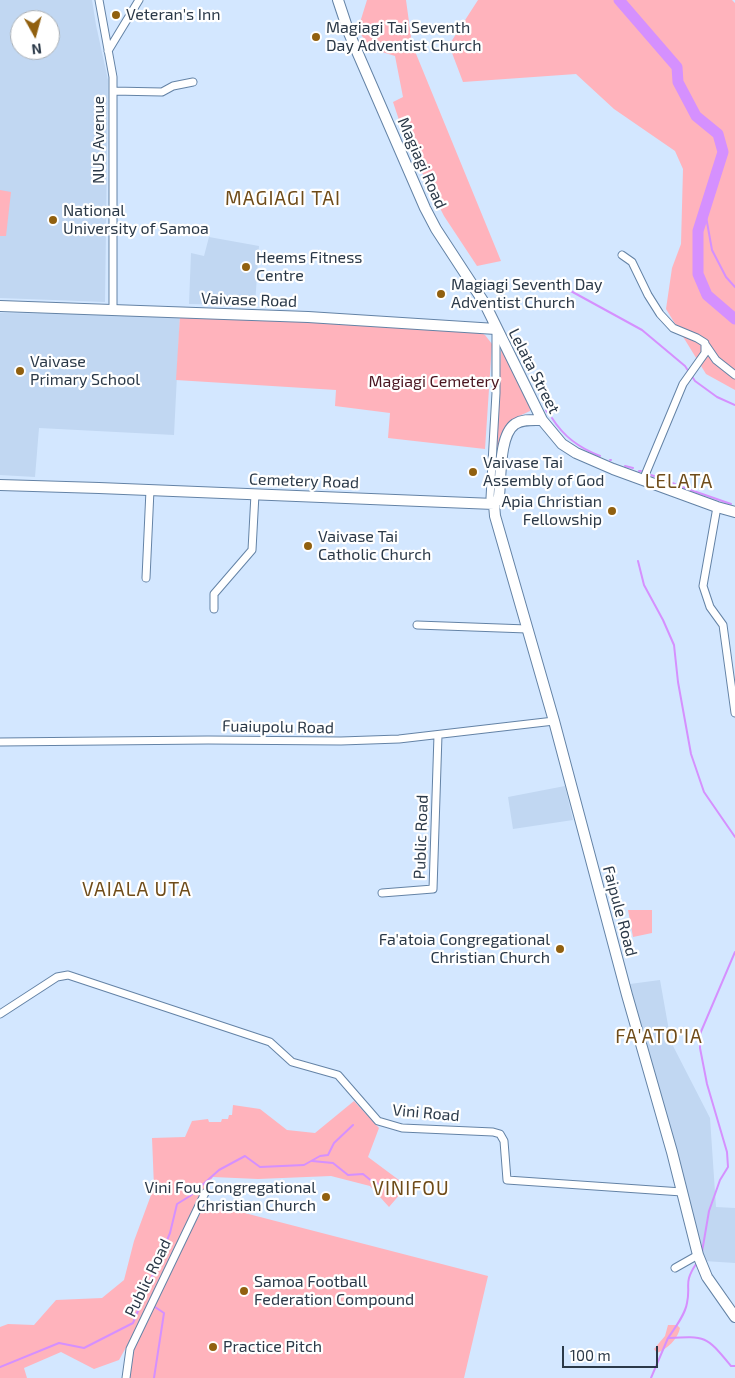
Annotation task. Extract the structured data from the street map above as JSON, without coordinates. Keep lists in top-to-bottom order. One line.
{"streets":{"street":["NUS Avenue","Magiagi Road","Vaivase Road","Lelata Street","Cemetery Road","Fuaiupolu Road","Public Road","Faipule Road","Vini Road"]},"crossings":[["NUS Avenue","Vaivase Road"],["Magiagi Road","Vaivase Road"],["Magiagi Road","Lelata Street"],["Vaivase Road","Lelata Street"],["Cemetery Road","Faipule Road"],["Fuaiupolu Road","Public Road"],["Fuaiupolu Road","Faipule Road"],["Faipule Road","Vini Road"]],"districts":["MAGIAGI TAI","LELATA","VAIALA UTA","FA'ATO'IA","VINIFOU"],"parks":["Magiagi Cemetery"],"places":["Veteran's Inn","Magiagi Tai Seventh Day Adventist Church","National University of Samoa","Heems Fitness Centre","Magiagi Seventh Day Adventist Church","Vaivase Primary School","Vaivase Tai Assembly of God","Apia Christian Fellowship","Vaivase Tai Catholic Church","Fa'atoia Congregational Christian Church","Vini Fou Congregational Christian Church","Samoa Football Federation Compound","Practice Pitch"],"scale_bar":"100 m","north":"bottom"}
